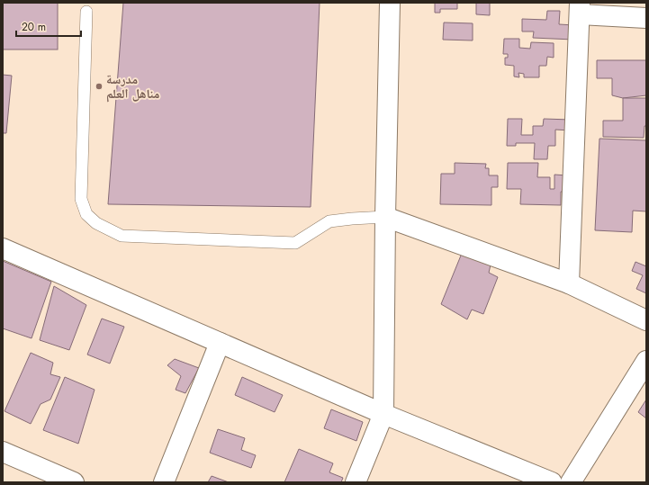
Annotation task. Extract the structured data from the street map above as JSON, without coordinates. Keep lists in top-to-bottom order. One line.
{"places":["مدرسة مناهل العلم"],"scale_bar":"20 m"}
